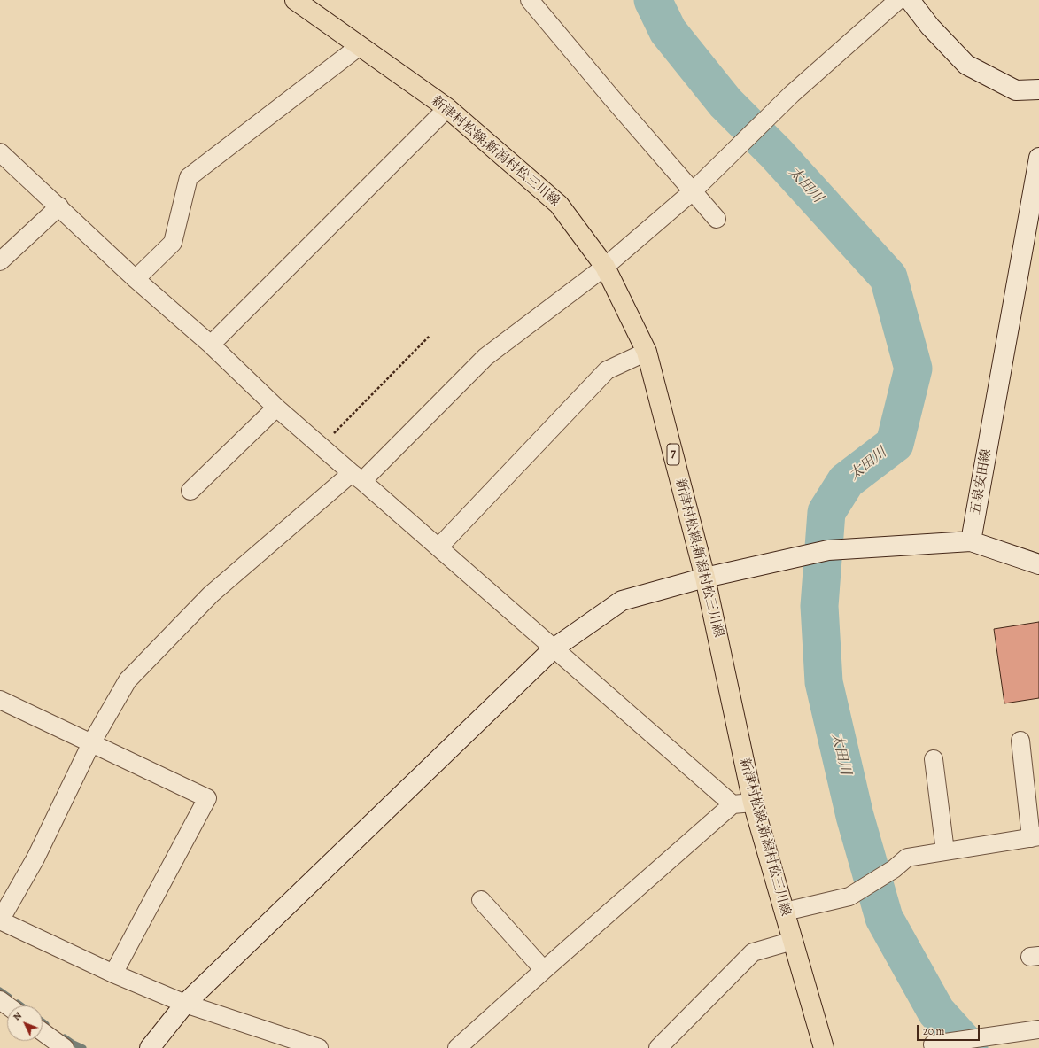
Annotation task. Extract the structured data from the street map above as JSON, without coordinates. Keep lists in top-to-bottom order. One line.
{"streets":{"main road":["新津村松線;新潟村松三川線","7"],"street":["五泉安田線"]},"water":["太田川"],"scale_bar":"20 m","north":"top left"}
